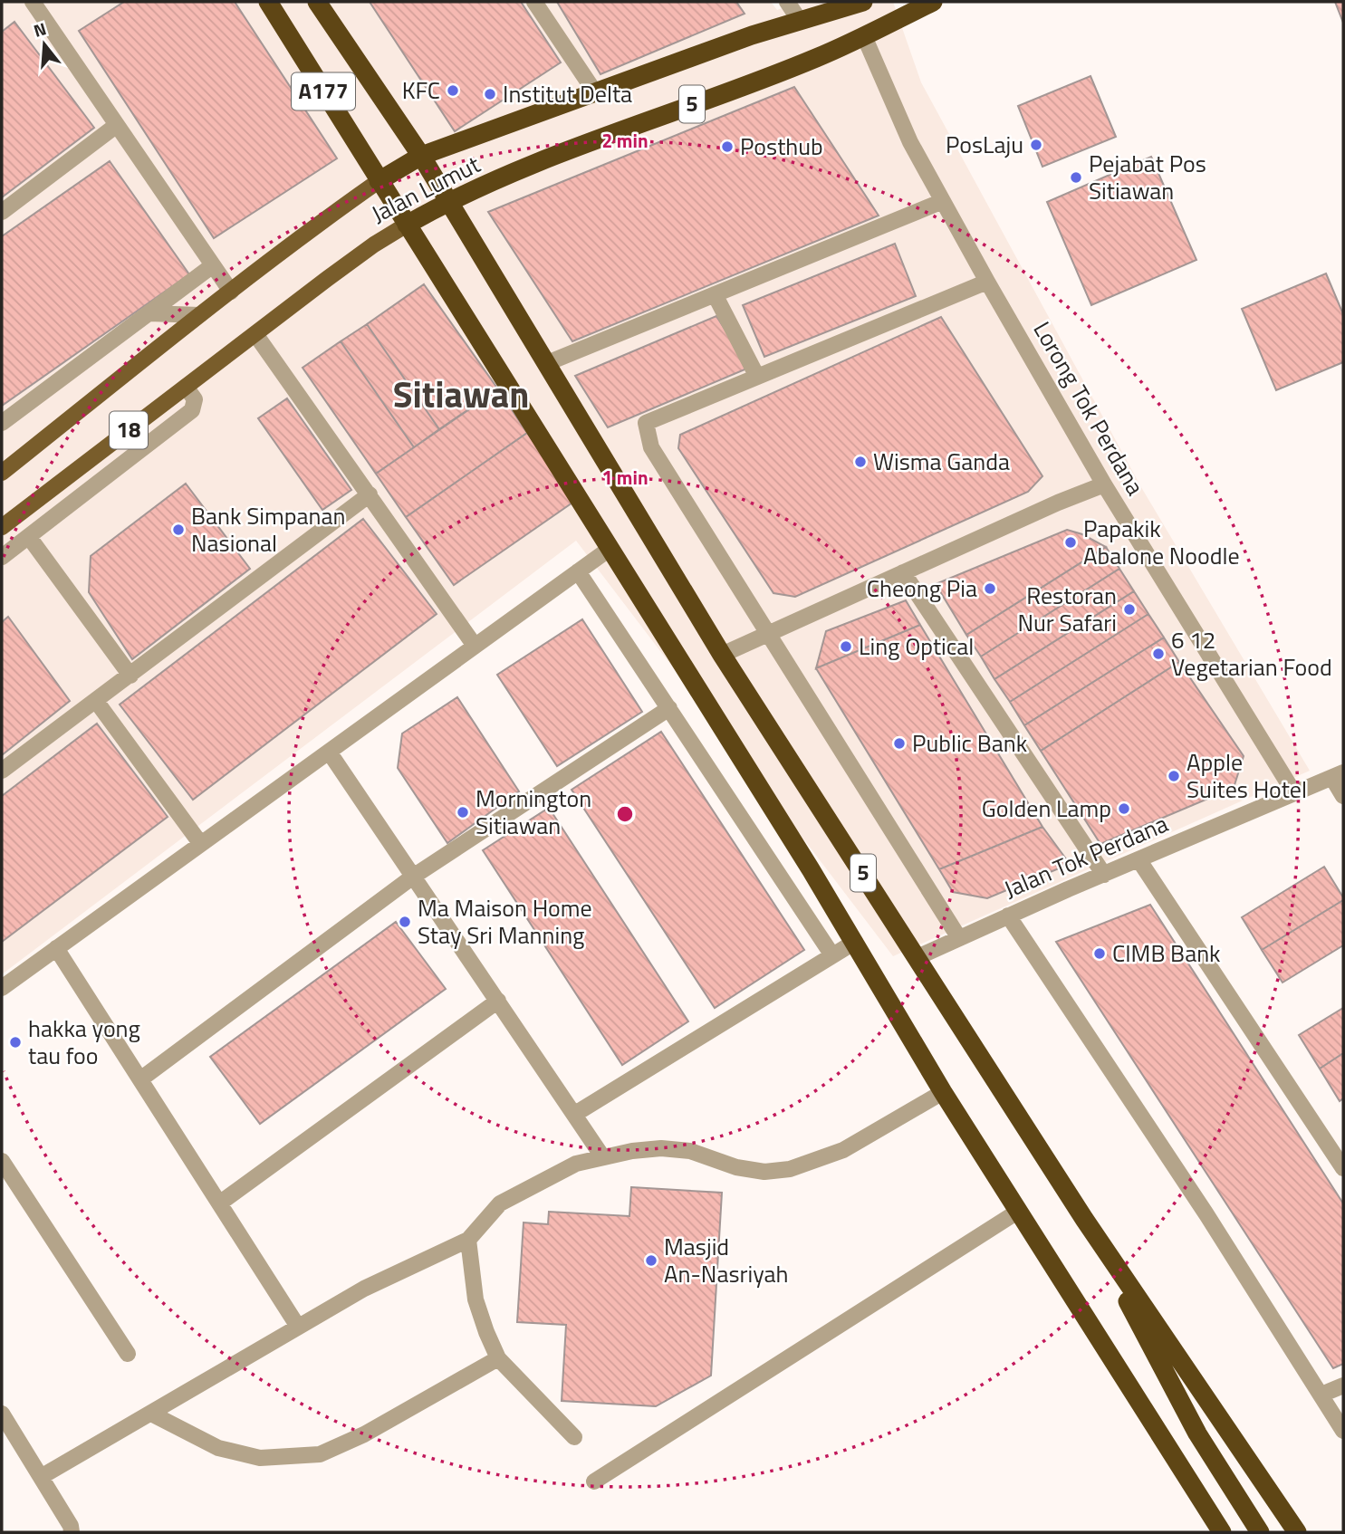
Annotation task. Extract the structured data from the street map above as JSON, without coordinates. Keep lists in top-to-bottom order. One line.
{"streets":{"highway":["A177","5","Jalan Lumut"],"main road":["18"],"street":["Lorong Tok Perdana","Jalan Tok Perdana"]},"crossings":[["A177","5"],["A177","Jalan Lumut"],["5","Jalan Lumut"],["5","Jalan Tok Perdana"],["Jalan Lumut","Lorong Tok Perdana"],["Lorong Tok Perdana","Jalan Tok Perdana"]],"districts":["Sitiawan"],"places":["KFC","Institut Delta","PosLaju","Posthub","Pejabat Pos Sitiawan","Wisma Ganda","Bank Simpanan Nasional","Papakik Abalone Noodle","Cheong Pia","Restoran Nur Safari","Ling Optical","6 12 Vegetarian Food","Public Bank","Apple Suites Hotel","Golden Lamp","Mornington Sitiawan","Ma Maison Home Stay Sri Manning","CIMB Bank","hakka yong tau foo","Masjid An-Nasriyah"],"north":"top","rings":["2 min","1 min"]}
